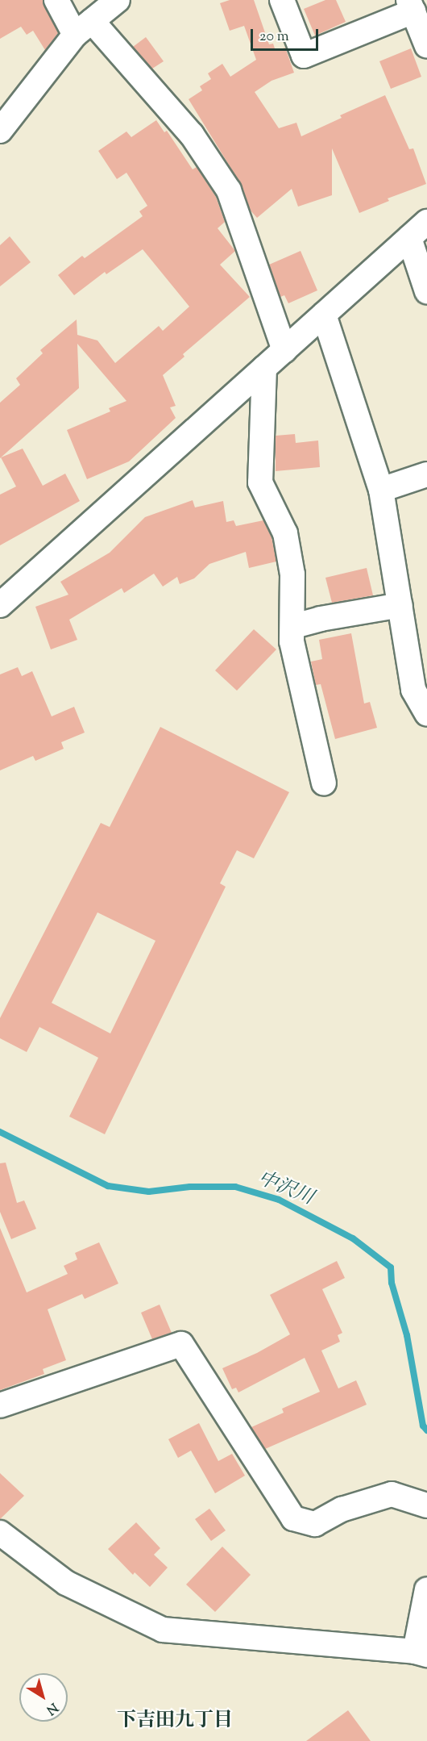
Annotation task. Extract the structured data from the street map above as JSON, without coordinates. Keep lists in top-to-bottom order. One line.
{"districts":["下吉田九丁目"],"water":["中沢川"],"scale_bar":"20 m","north":"bottom right"}
